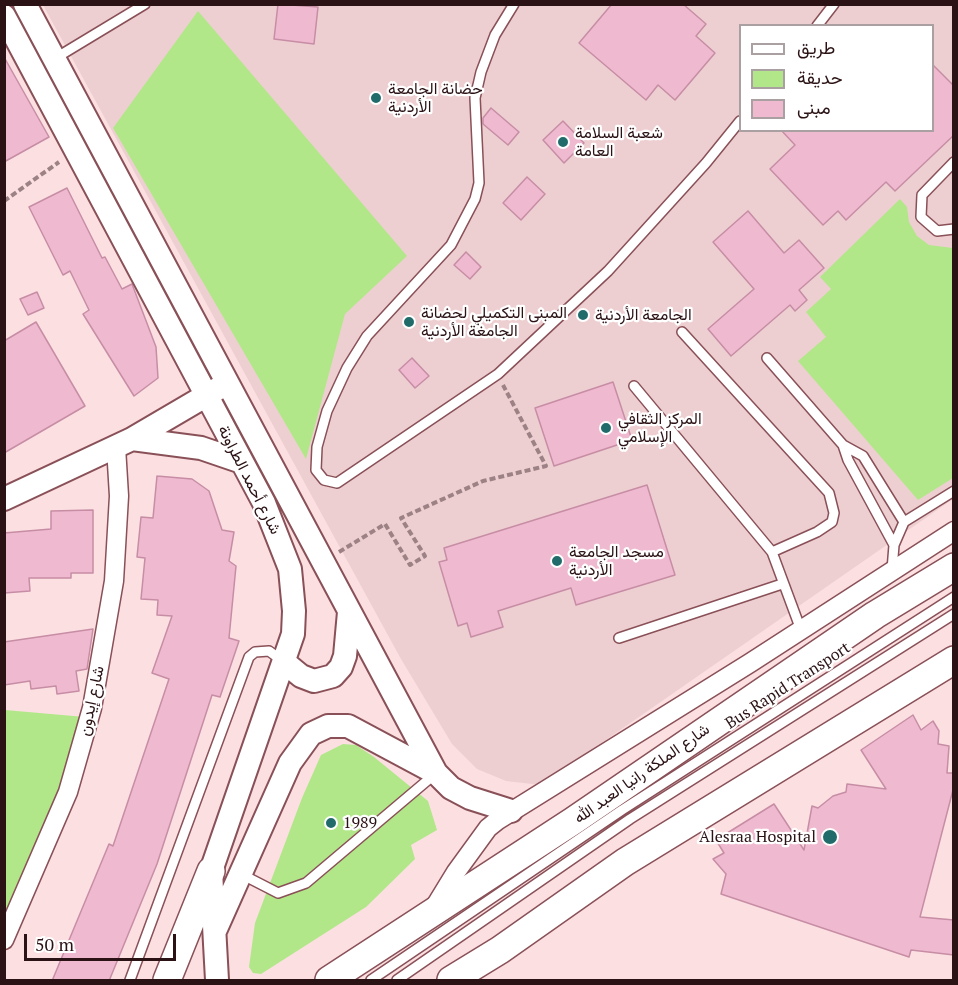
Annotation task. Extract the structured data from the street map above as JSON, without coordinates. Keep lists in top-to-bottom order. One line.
{"streets":{"main road":["شارع الملكة رانيا العبد الله"],"street":["شارع أحمد الطراونة","شارع إيدون"],"lane":["Bus Rapid Transport"]},"places":["حضانة الجامعة الأردنية","شعبة السلامة العامة","الجامعة الأردنية","المبنى التكميلي لحضانة الجامغة الأردنية","المركز الثقافي الإسلامي","مسجد الجامعة الأردنية","1989","Alesraa Hospital"],"legend":["طريق","حديقة","مبنى"],"scale_bar":"50 m"}
